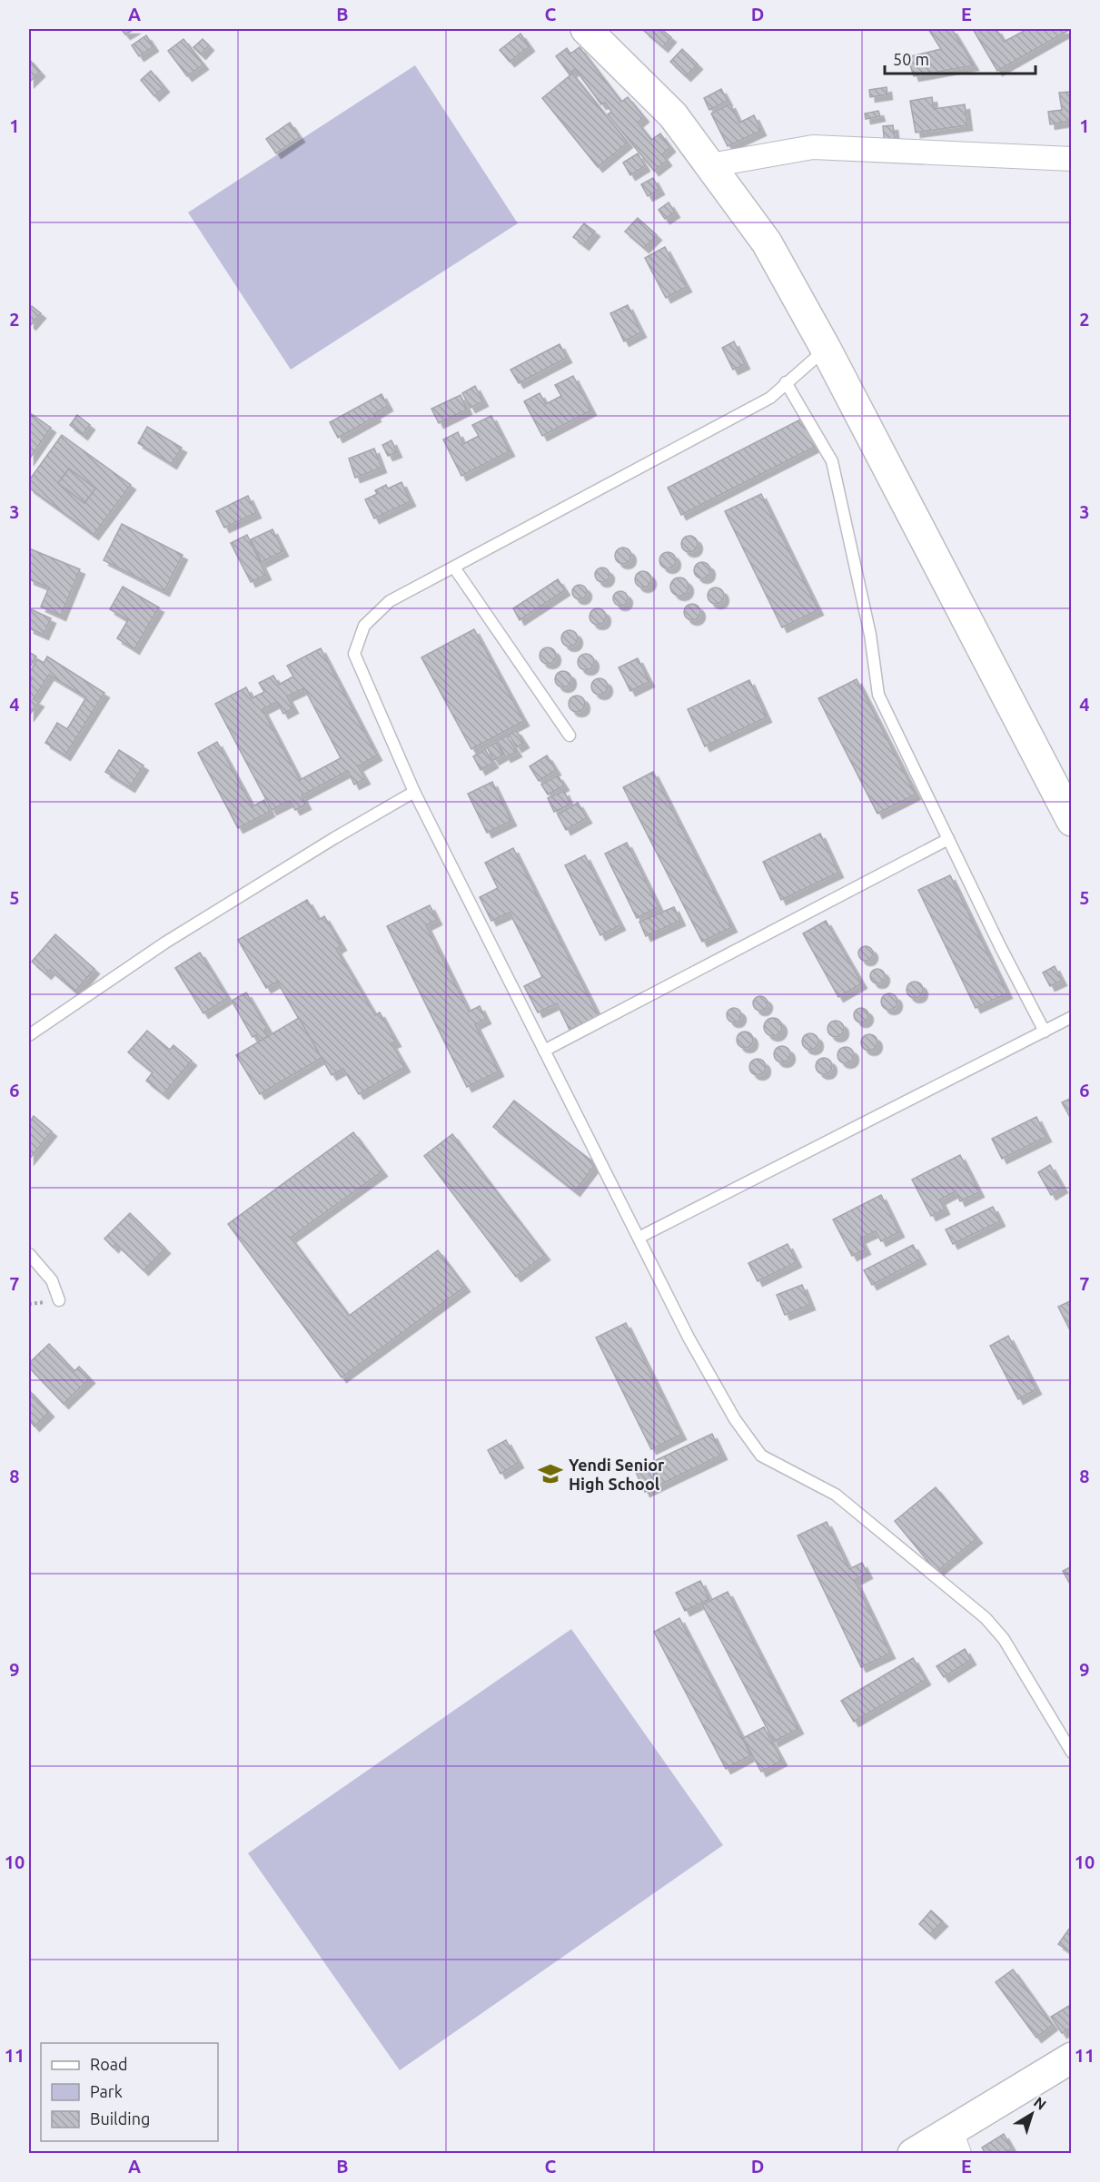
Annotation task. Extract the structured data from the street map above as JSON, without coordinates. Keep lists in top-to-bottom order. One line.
{"places":{"school or university":["Yendi Senior High School"]},"legend":["Road","Park","Building"],"scale_bar":"50 m","north":"top right","grid":{"columns":["A","B","C","D","E"],"rows":["1","2","3","4","5","6","7","8","9","10","11"]}}
